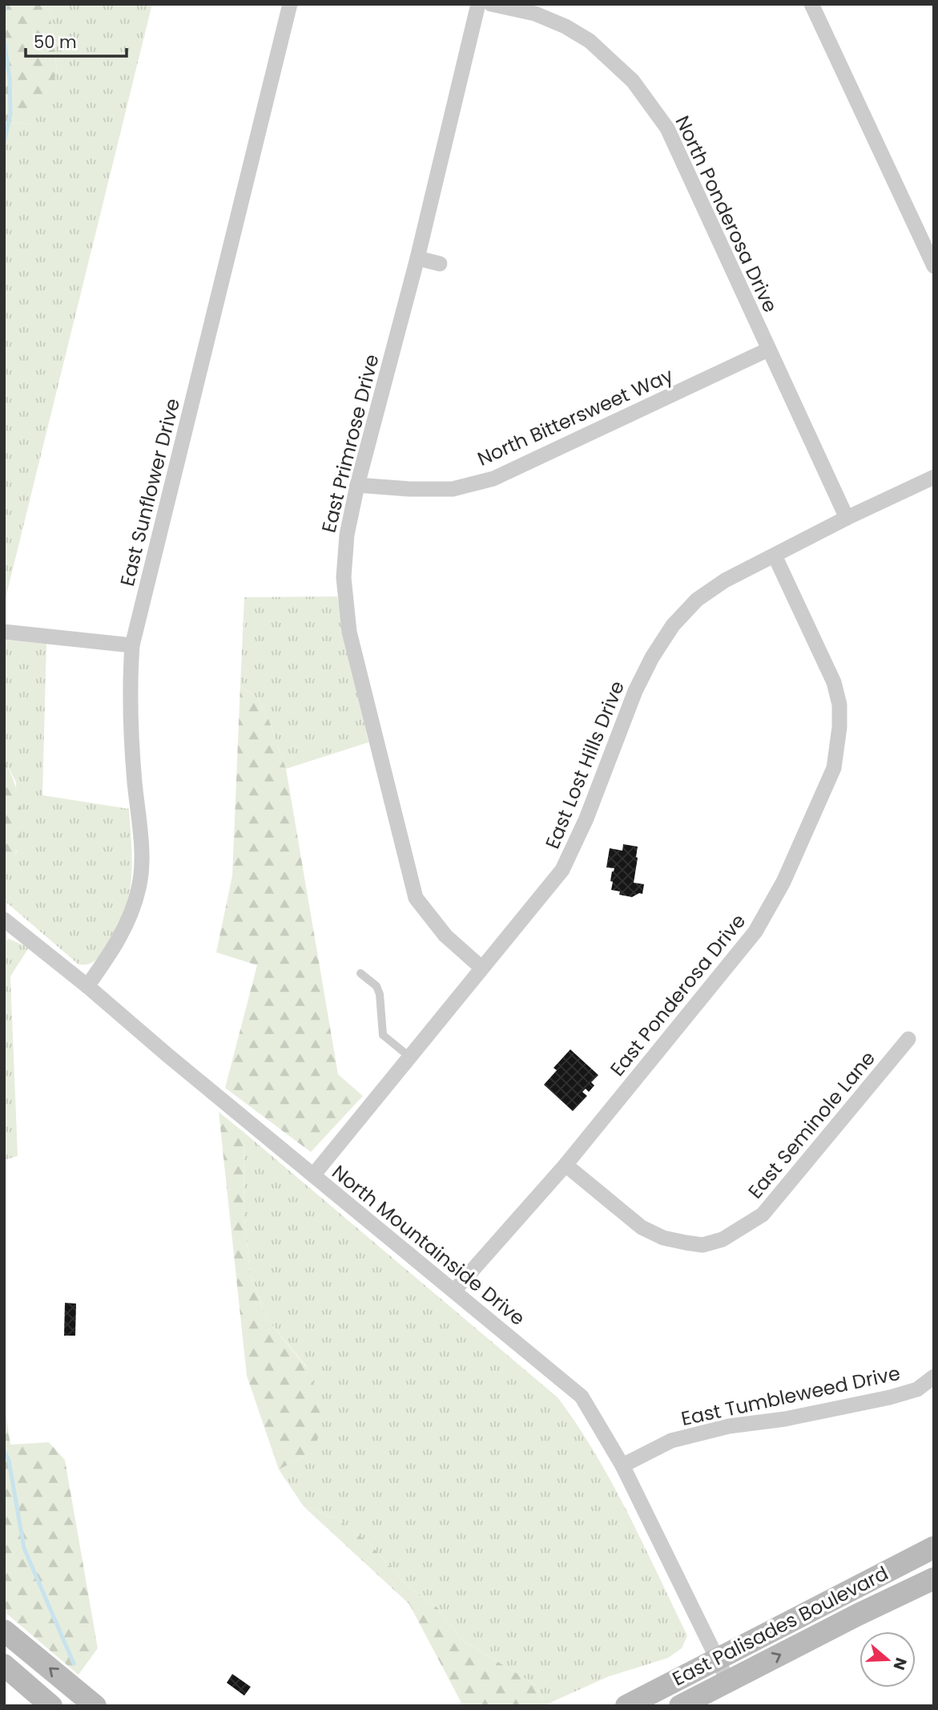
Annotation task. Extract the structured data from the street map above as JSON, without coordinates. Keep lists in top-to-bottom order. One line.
{"streets":{"street":["North Ponderosa Drive","North Bittersweet Way","East Primrose Drive","East Sunflower Drive","East Lost Hills Drive","East Ponderosa Drive","East Seminole Lane","North Mountainside Drive","East Tumbleweed Drive","East Palisades Boulevard"]},"crossings":[["North Ponderosa Drive","North Bittersweet Way"],["North Ponderosa Drive","East Lost Hills Drive"],["North Bittersweet Way","East Primrose Drive"],["East Primrose Drive","East Lost Hills Drive"],["East Sunflower Drive","North Mountainside Drive"],["East Lost Hills Drive","East Ponderosa Drive"],["East Lost Hills Drive","North Mountainside Drive"],["East Ponderosa Drive","East Seminole Lane"],["East Ponderosa Drive","North Mountainside Drive"],["North Mountainside Drive","East Tumbleweed Drive"],["North Mountainside Drive","East Palisades Boulevard"]],"scale_bar":"50 m","north":"right"}
